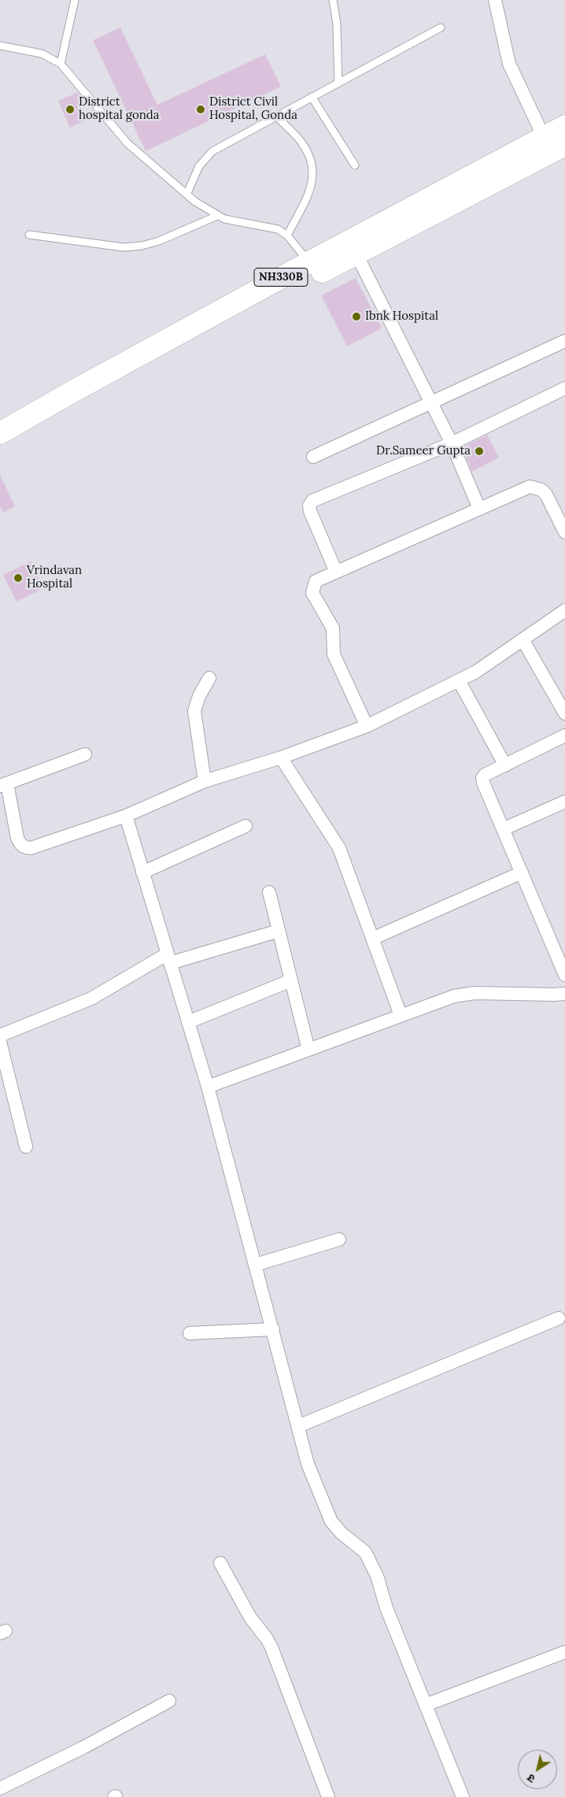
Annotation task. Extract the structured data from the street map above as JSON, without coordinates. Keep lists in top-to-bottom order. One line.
{"streets":{"highway":["NH330B"]},"places":["District hospital gonda","District Civil Hospital, Gonda","Ibnk Hospital","Dr.Sameer Gupta","Vrindavan Hospital"],"north":"bottom left"}
